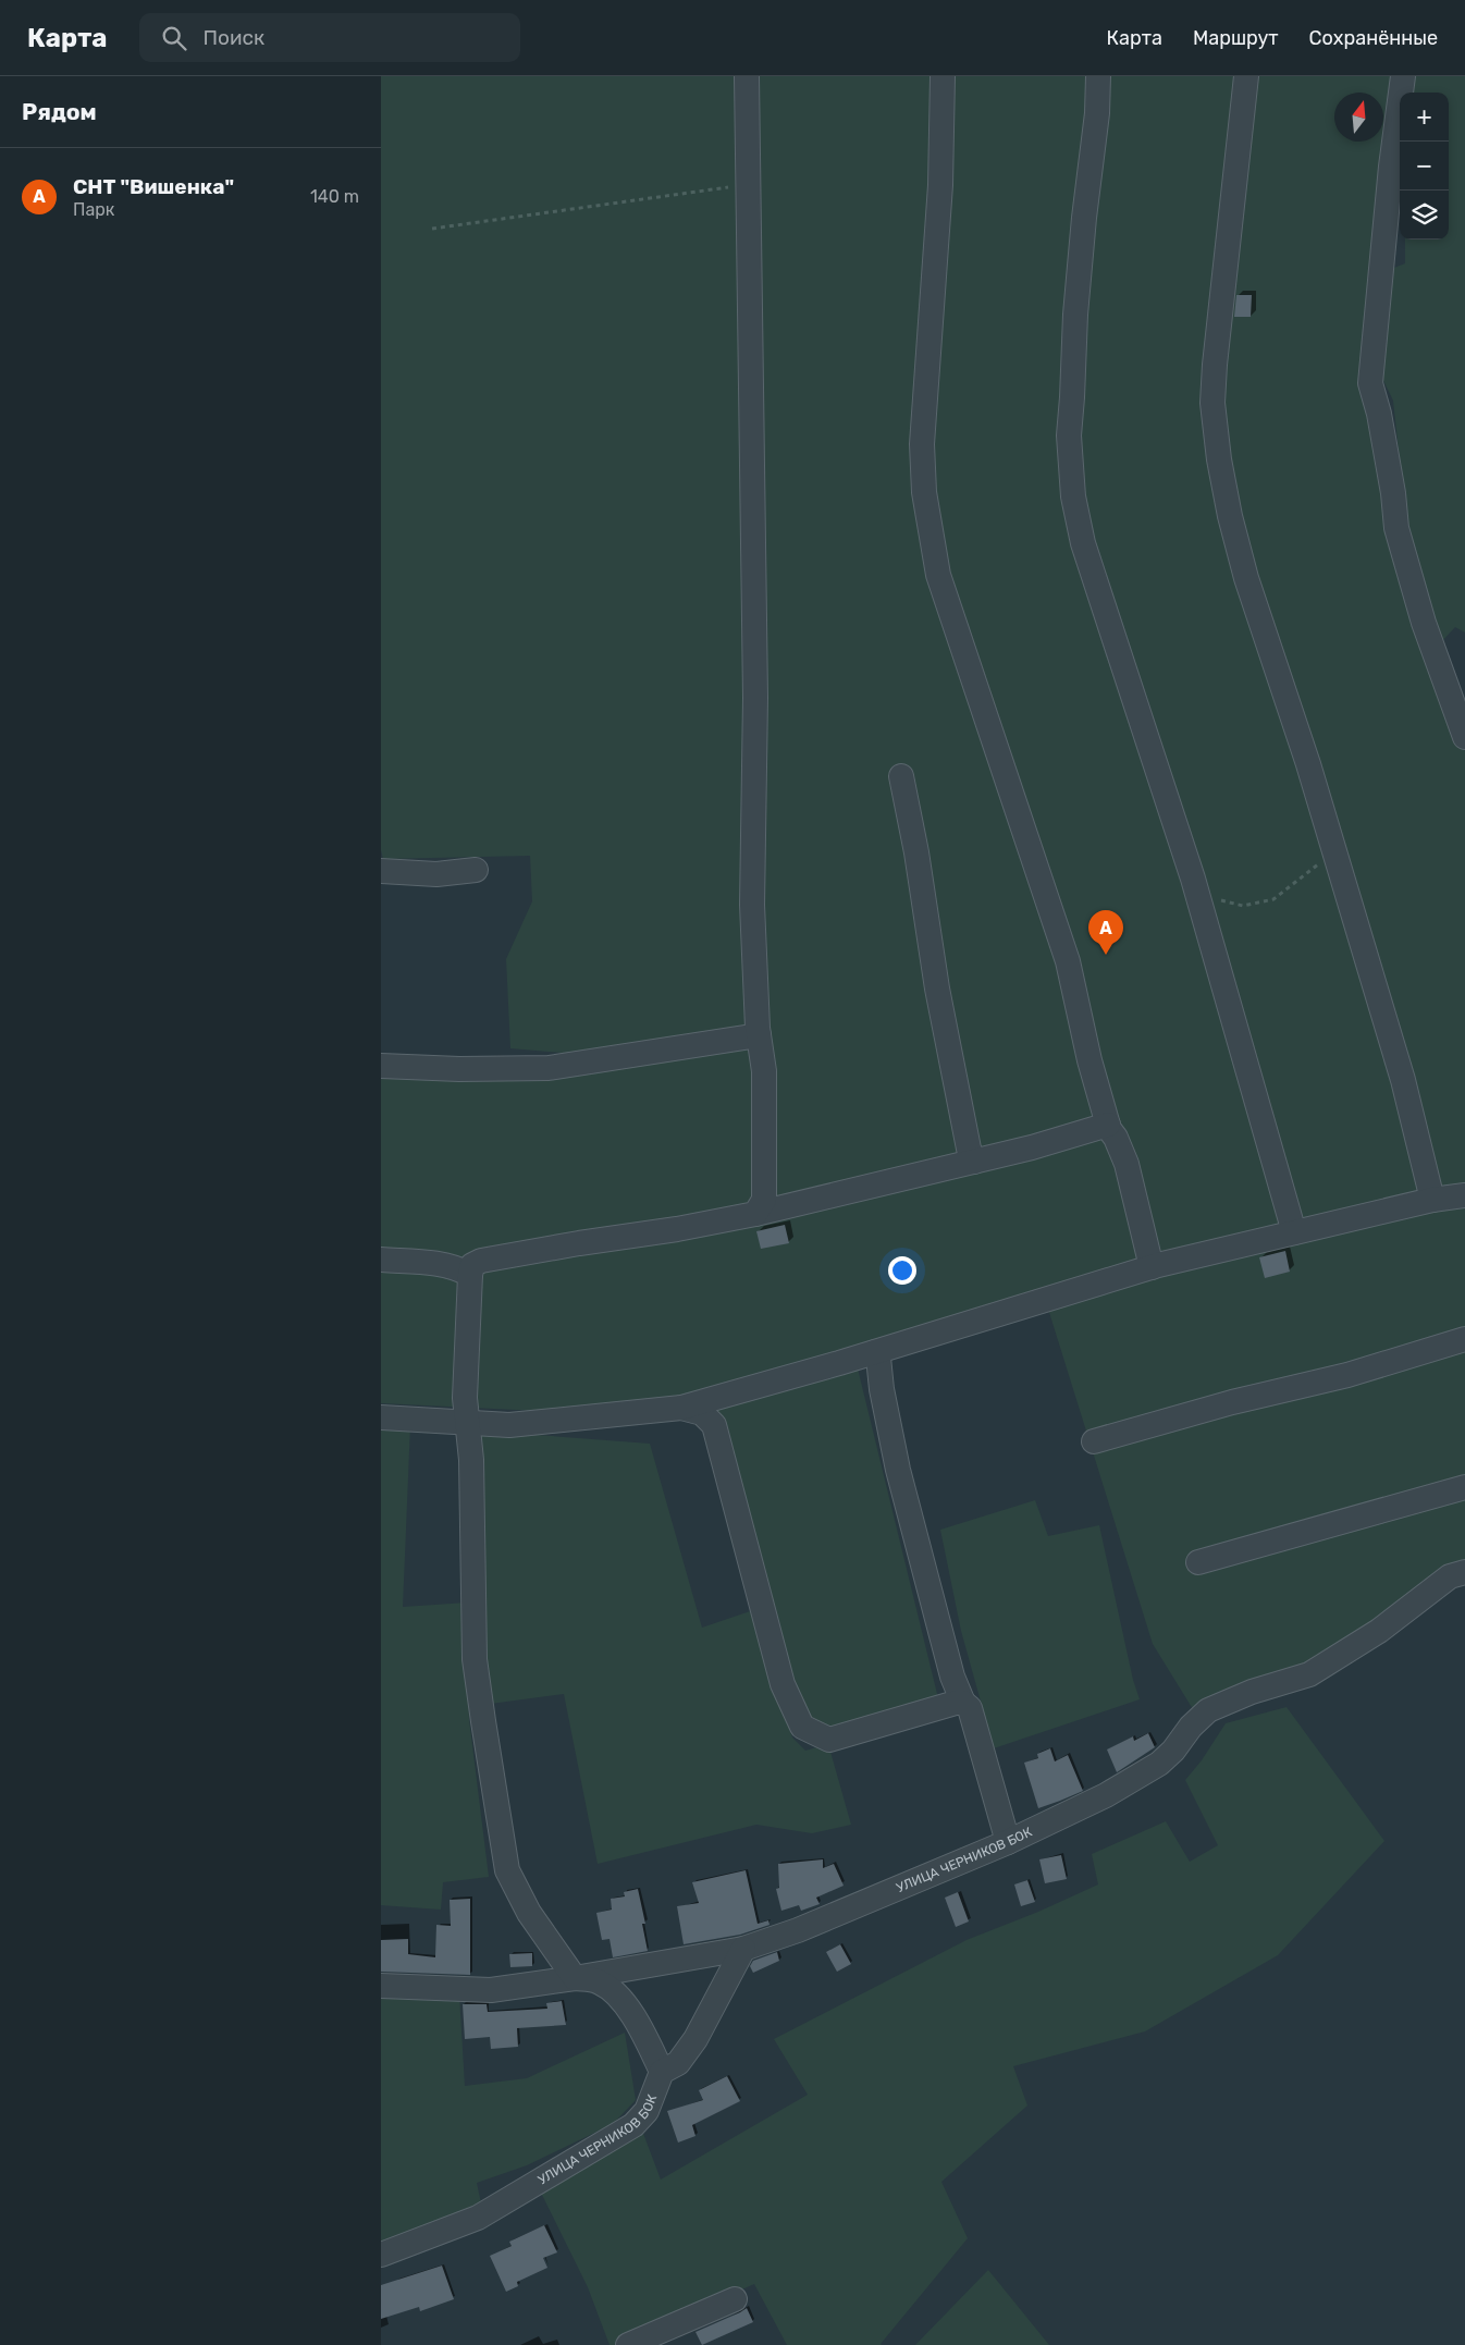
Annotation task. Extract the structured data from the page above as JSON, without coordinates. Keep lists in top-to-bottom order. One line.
{"streets":{"street":["УЛИЦА ЧЕРНИКОВ БОК"]},"north":"top","page":{"header":"Карта","search":"Поиск","nav":["Карта","Маршрут","Сохранённые"],"heading":"Рядом","map_buttons":["+","−"],"list":[{"mark":"A","name":"СНТ \"Вишенка\"","note":"Парк","value":"140 m"}],"pins":"A"}}
